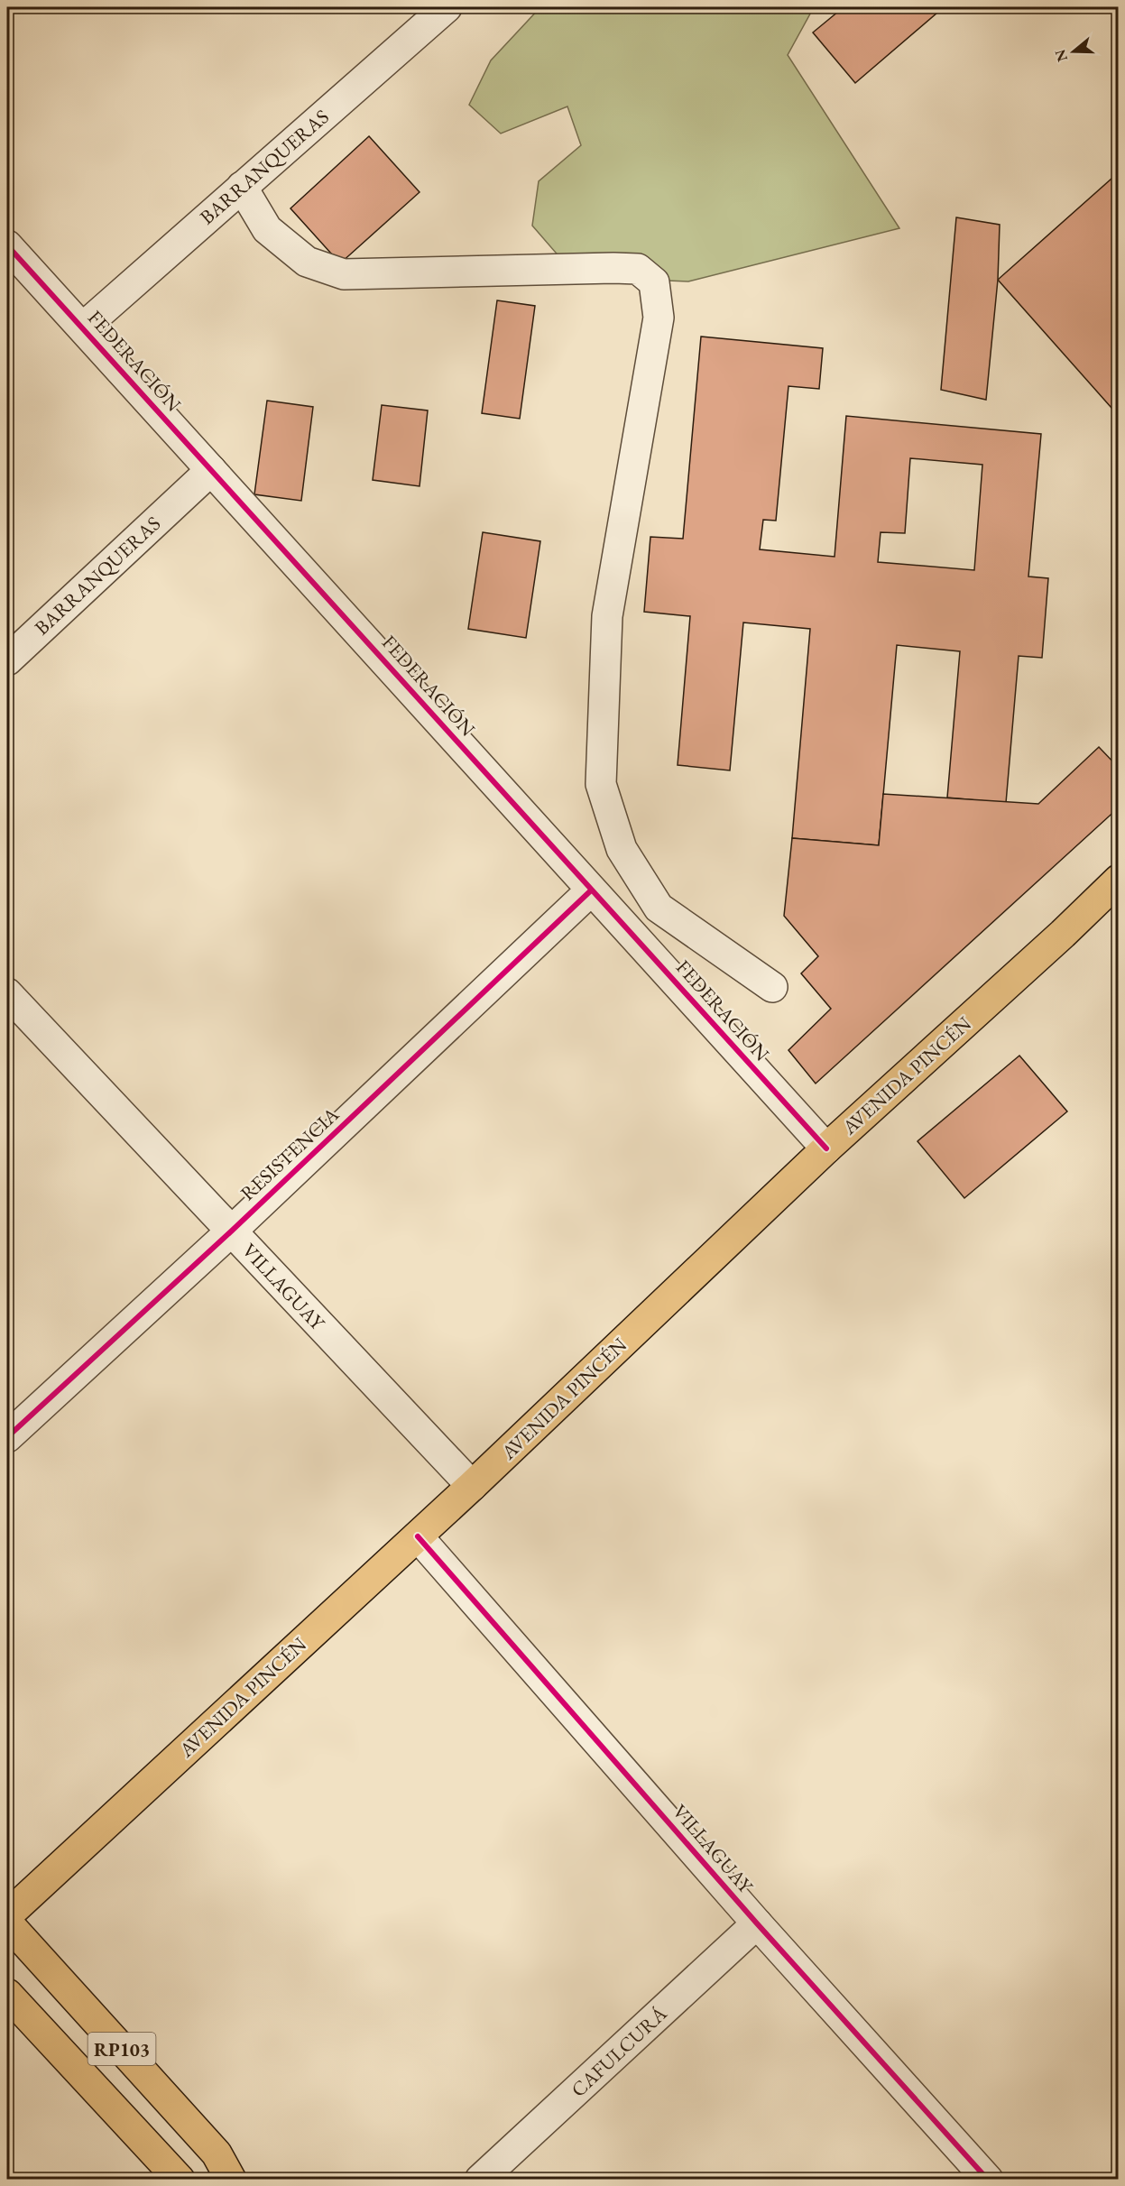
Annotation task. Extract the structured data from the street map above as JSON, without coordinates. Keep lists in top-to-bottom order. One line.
{"streets":{"main road":["AVENIDA PINCÉN","RP103"],"street":["BARRANQUERAS","FEDERACIÓN","RESISTENCIA","VILLAGUAY","CAFULCURÁ"]},"crossings":[["BARRANQUERAS","FEDERACIÓN"],["FEDERACIÓN","AVENIDA PINCÉN"],["FEDERACIÓN","RESISTENCIA"],["AVENIDA PINCÉN","VILLAGUAY"],["RESISTENCIA","VILLAGUAY"],["VILLAGUAY","CAFULCURÁ"]],"north":"left"}
